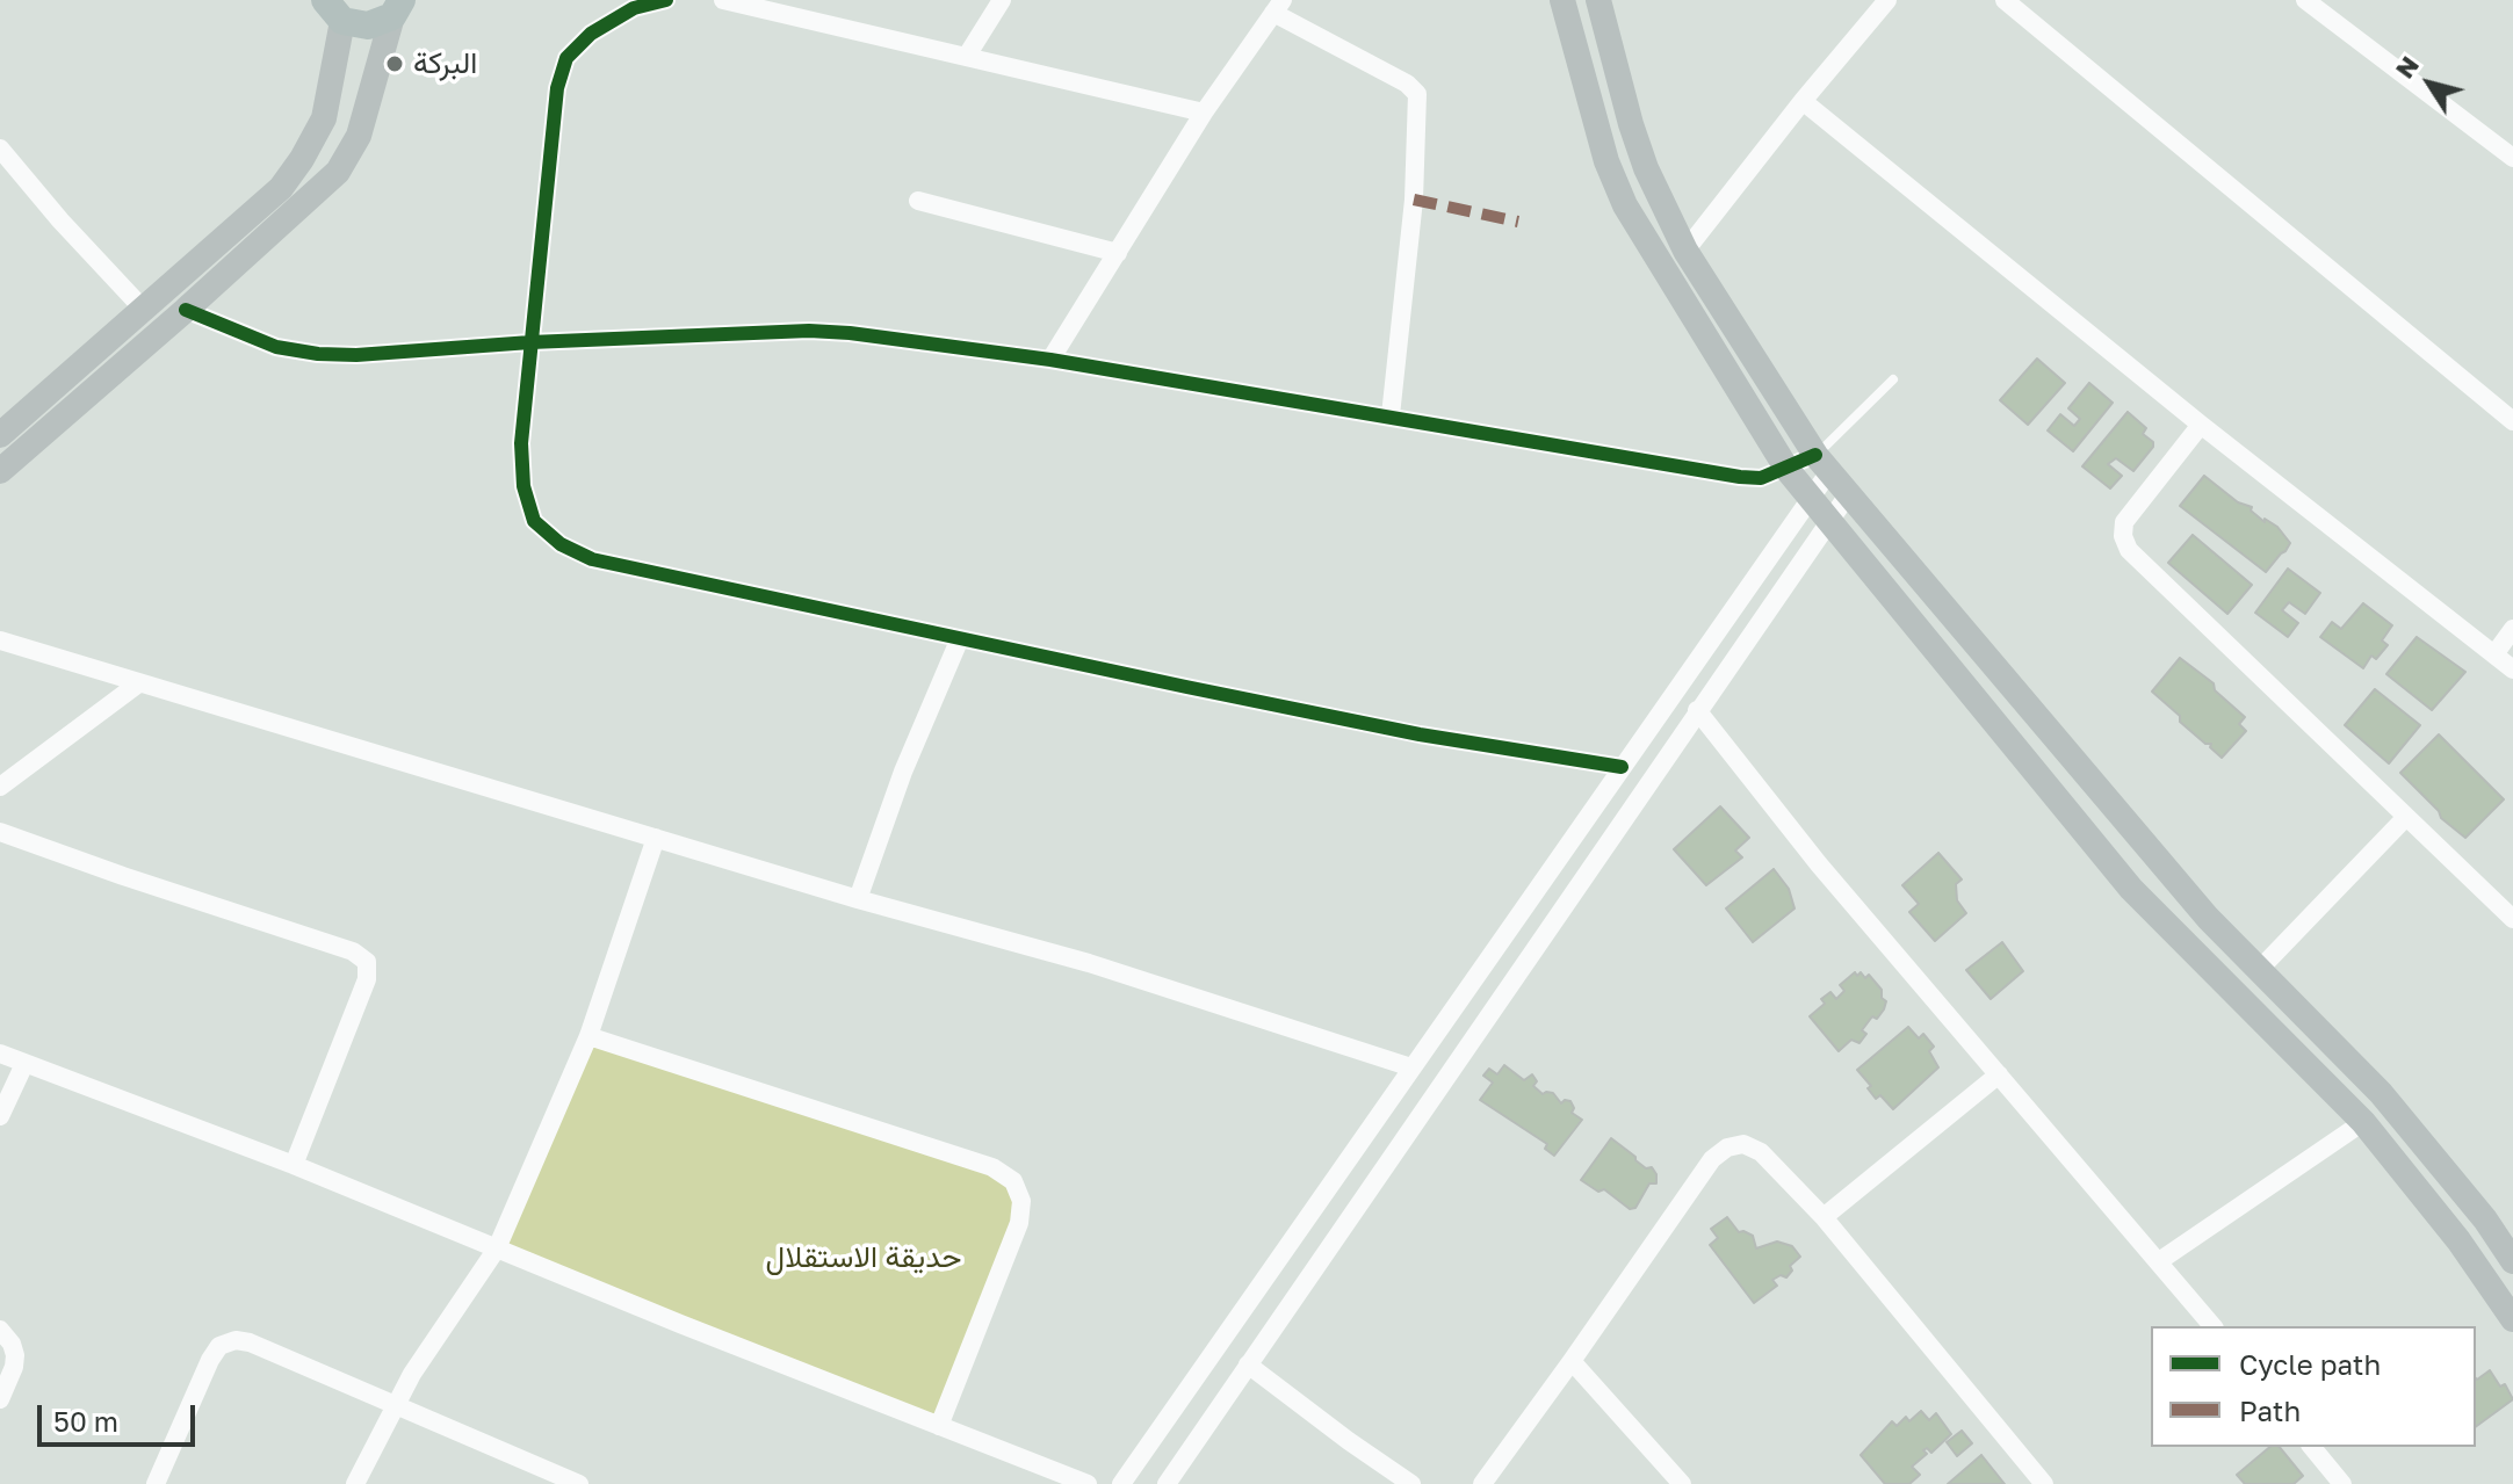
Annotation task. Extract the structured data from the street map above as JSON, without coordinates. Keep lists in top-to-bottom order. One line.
{"parks":["حديقة الاستقلال"],"places":["البركة"],"legend":["Cycle path","Path"],"scale_bar":"50 m","north":"top left"}
